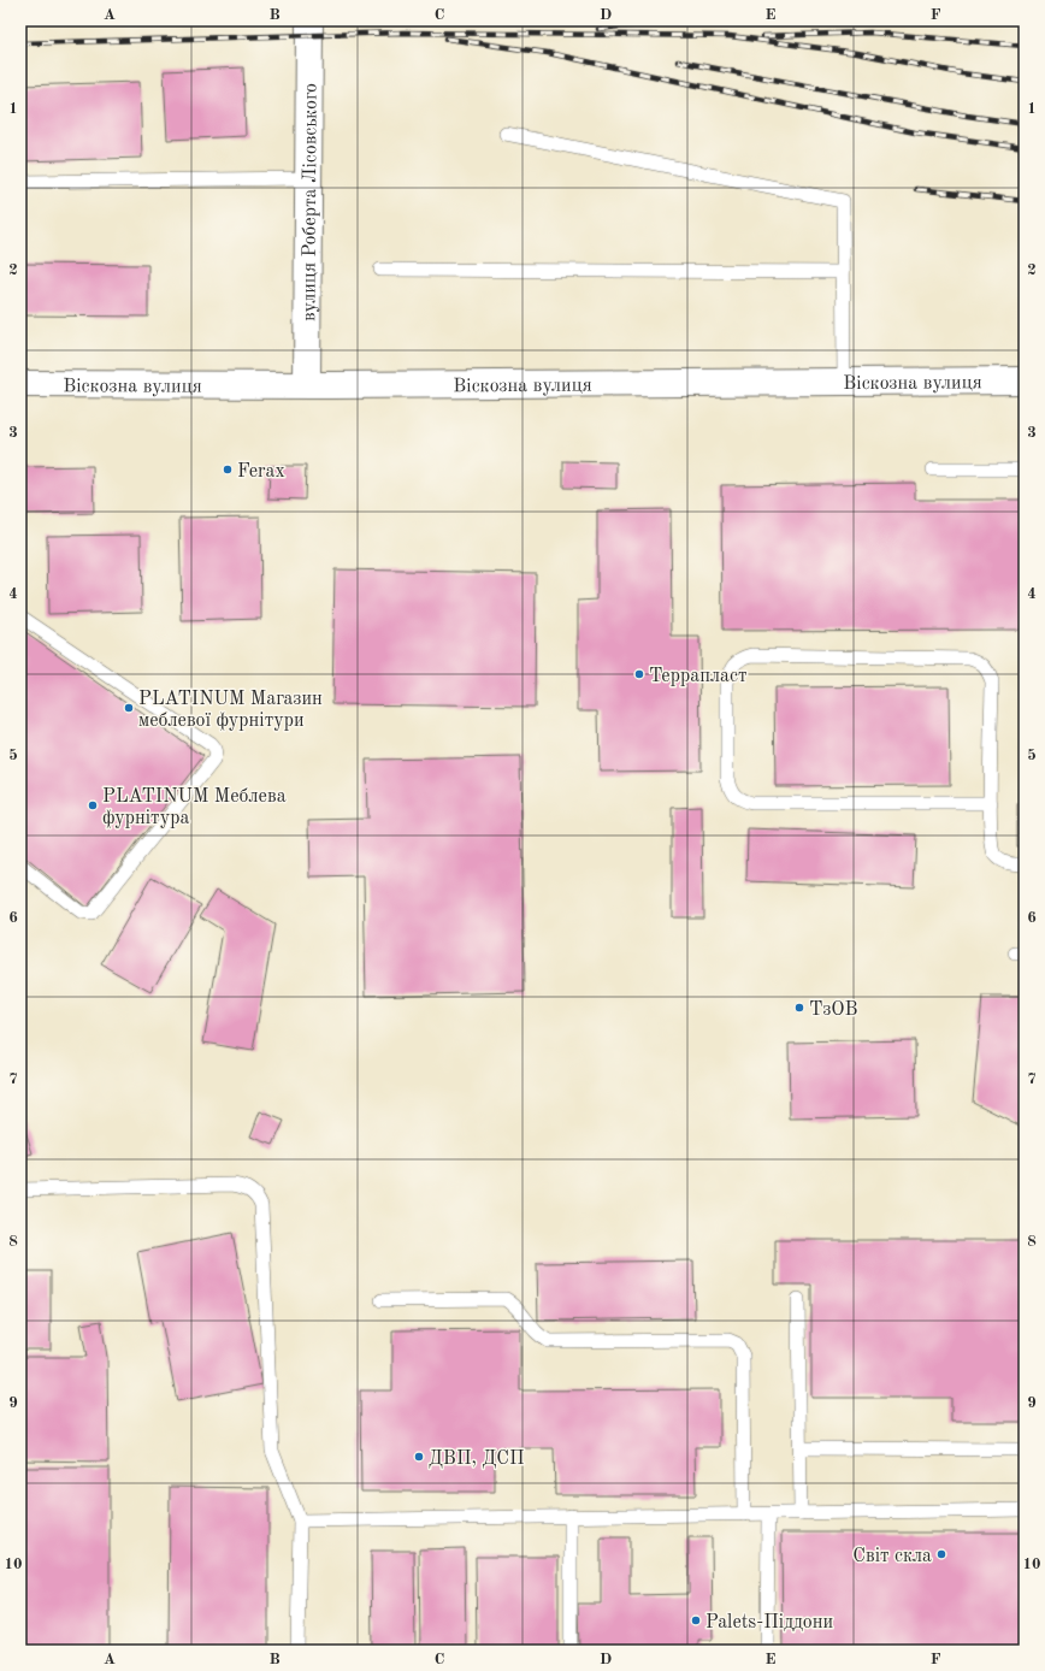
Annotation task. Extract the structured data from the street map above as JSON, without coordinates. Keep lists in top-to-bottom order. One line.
{"streets":{"street":["вулиця Роберта Лісовського","Віскозна вулиця"]},"crossings":[["вулиця Роберта Лісовського","Віскозна вулиця"]],"places":["Ferax","Террапласт","PLATINUM Магазин меблевої фурнітури","PLATINUM Меблева фурнітура","ТзОВ","ДВП, ДСП","Світ скла","Palets-Піддони"],"grid":{"columns":["A","B","C","D","E","F"],"rows":["1","2","3","4","5","6","7","8","9","10"]}}
